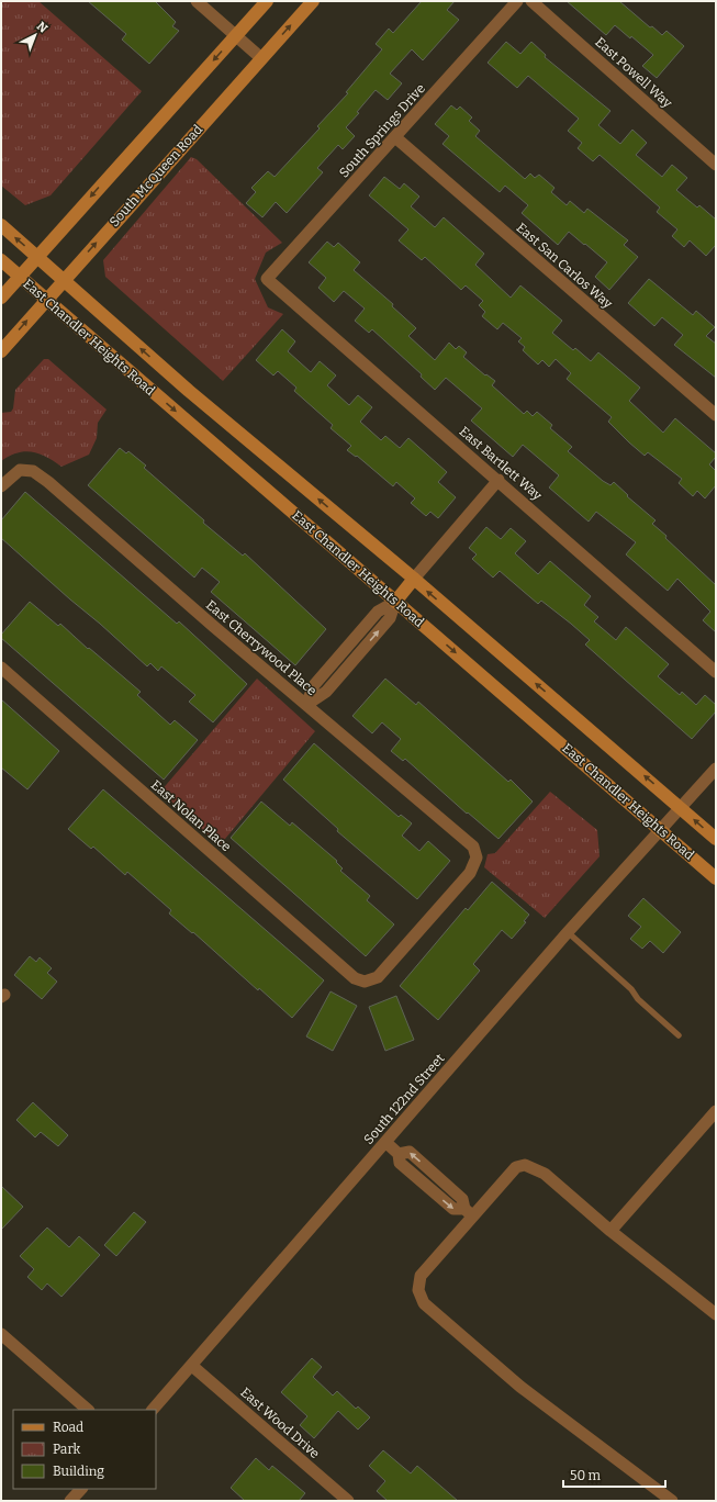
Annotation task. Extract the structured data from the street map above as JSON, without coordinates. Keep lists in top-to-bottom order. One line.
{"streets":{"main road":["South McQueen Road","East Chandler Heights Road"],"street":["East Powell Way","South Springs Drive","East San Carlos Way","East Bartlett Way","East Cherrywood Place","East Nolan Place","South 122nd Street","East Wood Drive"]},"crossings":[["South Springs Drive","East San Carlos Way"],["South Springs Drive","East Bartlett Way"],["South McQueen Road","East Chandler Heights Road"],["East Chandler Heights Road","South 122nd Street"],["East Cherrywood Place","East Nolan Place"],["South 122nd Street","East Wood Drive"]],"legend":["Road","Park","Building"],"scale_bar":"50 m","north":"top right"}
